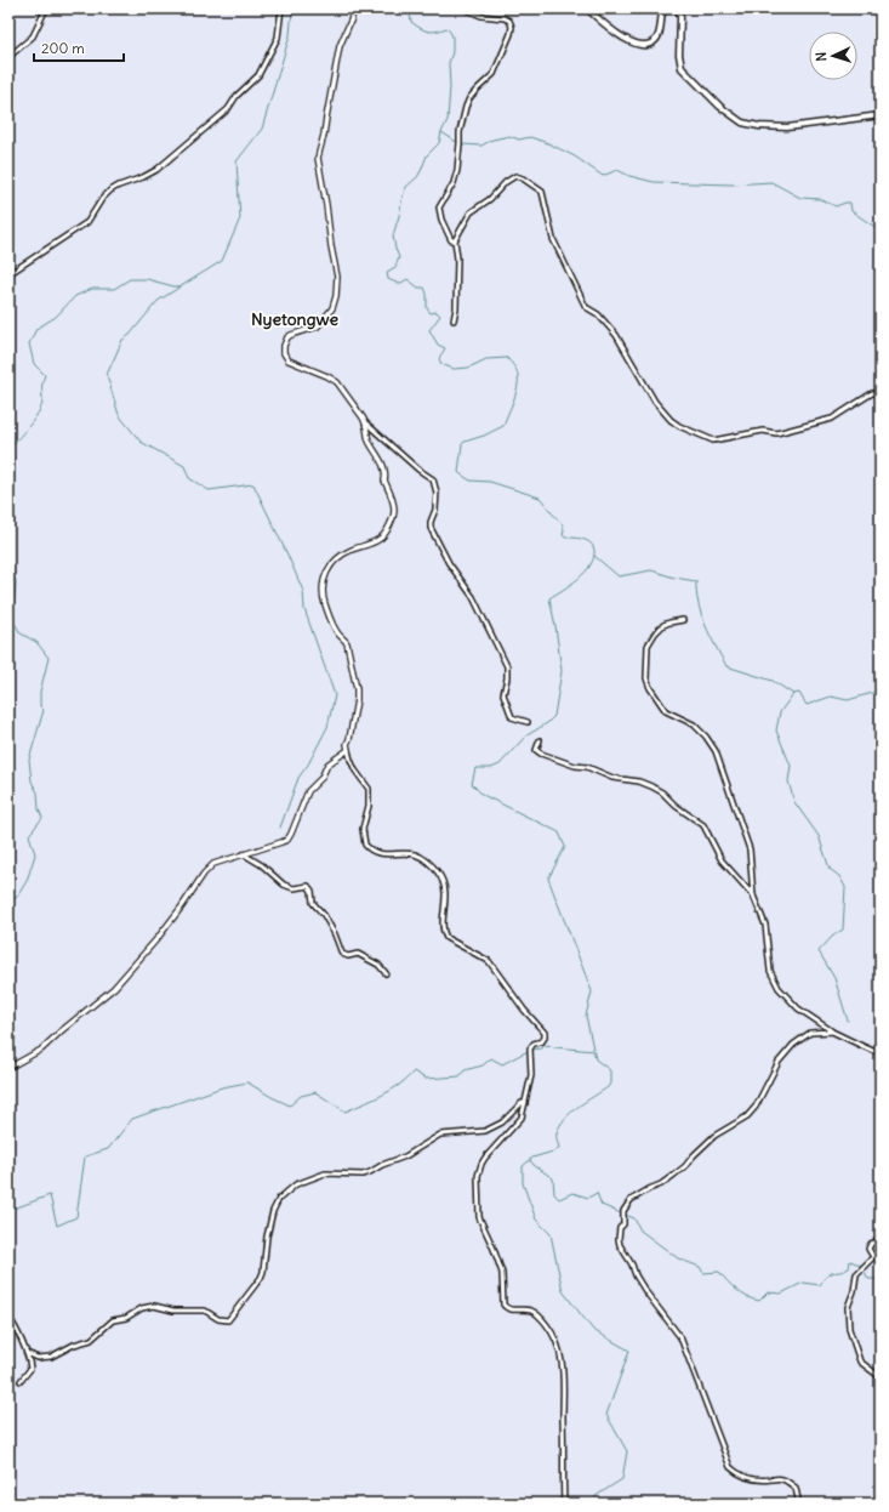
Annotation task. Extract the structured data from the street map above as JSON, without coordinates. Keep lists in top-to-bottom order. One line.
{"districts":["Nyetongwe"],"scale_bar":"200 m","north":"left"}
